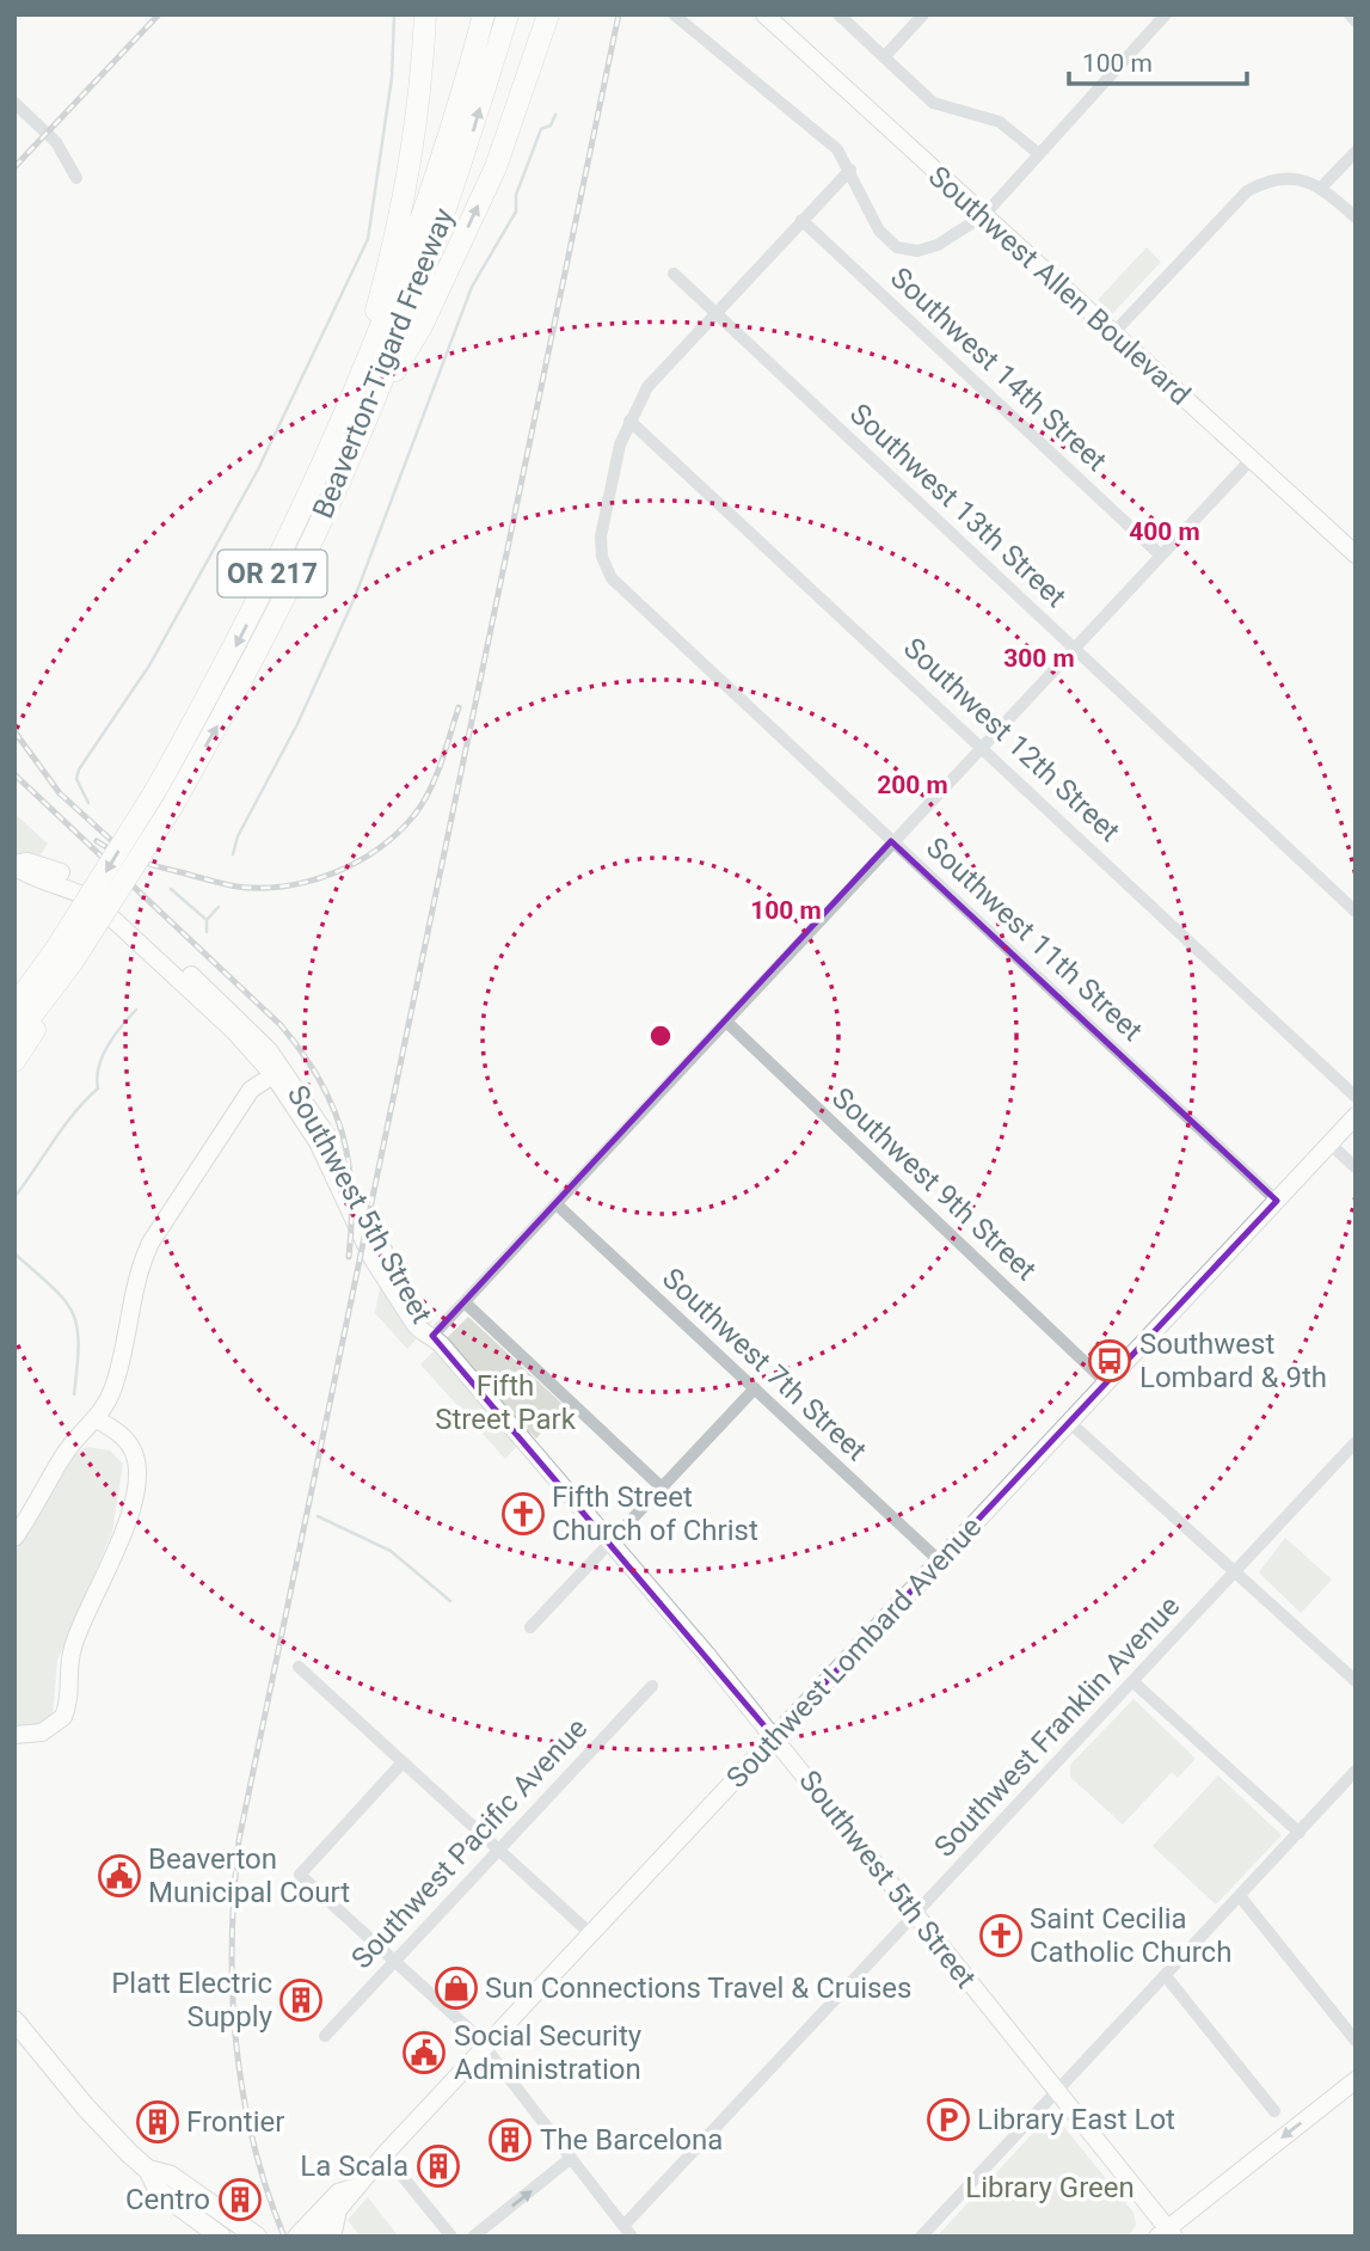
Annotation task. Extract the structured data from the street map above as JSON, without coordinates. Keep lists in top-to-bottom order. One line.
{"streets":{"highway":["Beaverton-Tigard Freeway","OR 217"],"street":["Southwest Allen Boulevard","Southwest 14th Street","Southwest 13th Street","Southwest 12th Street","Southwest 11th Street","Southwest 9th Street","Southwest 5th Street","Southwest 7th Street","Southwest Lombard Avenue","Southwest Franklin Avenue","Southwest Pacific Avenue"]},"crossings":[["Southwest 12th Street","Southwest 11th Street"],["Southwest 11th Street","Southwest Lombard Avenue"],["Southwest 9th Street","Southwest Lombard Avenue"],["Southwest 5th Street","Southwest Lombard Avenue"],["Southwest 5th Street","Southwest Franklin Avenue"],["Southwest 7th Street","Southwest Lombard Avenue"]],"parks":["Fifth Street Park","Library Green"],"places":{"bus stop":["Southwest Lombard & 9th"],"church":["Fifth Street Church of Christ","Saint Cecilia Catholic Church"],"public building":["Beaverton Municipal Court","Social Security Administration"],"shop":["Sun Connections Travel & Cruises"],"building":["Platt Electric Supply","Frontier","The Barcelona","La Scala","Centro"],"parking":["Library East Lot"]},"scale_bar":"100 m","rings":["400 m","300 m","200 m","100 m"]}
